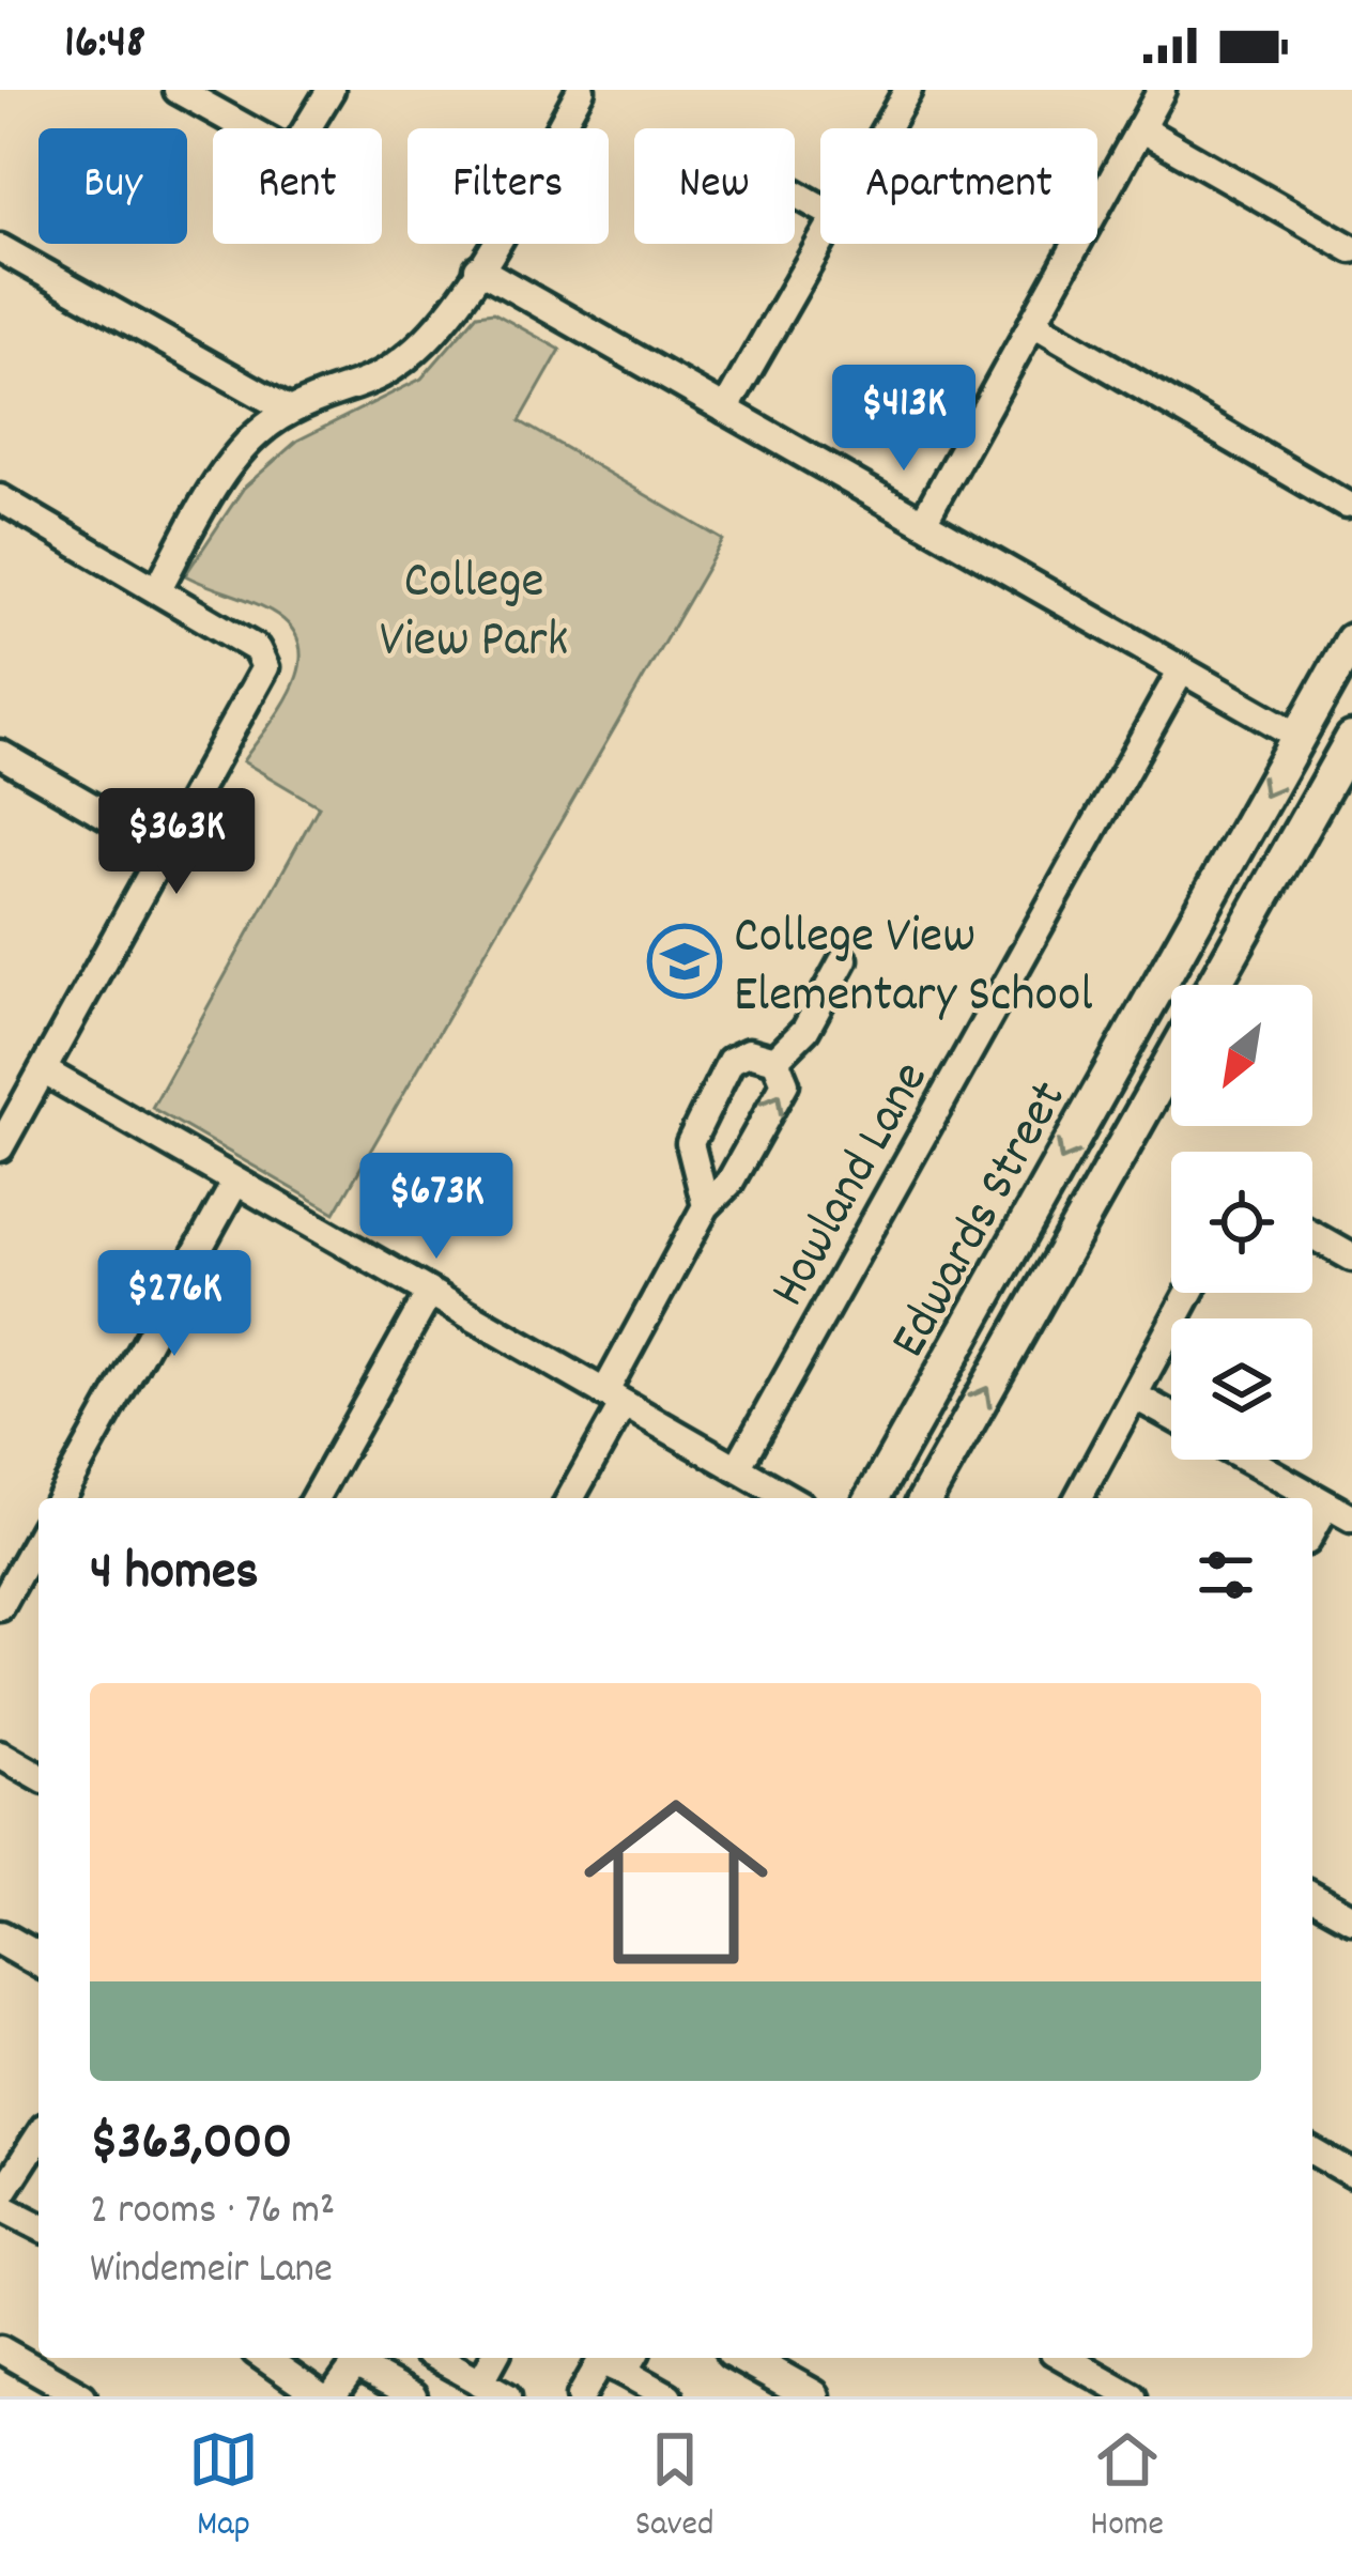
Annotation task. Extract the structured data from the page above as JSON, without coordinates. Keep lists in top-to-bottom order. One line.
{"streets":{"main road":["Edwards Street"],"street":["Howland Lane"]},"parks":["College View Park"],"places":{"school or university":["College View Elementary School"]},"north":"bottom left","page":{"status":"16:48","chip":["Buy","Rent","Filters","New","Apartment"],"price":["$413K","$363K","$673K","$276K"],"heading":"4 homes","list":[{"name":"$363,000","note":"2 rooms · 76 m² · Windemeir Lane"}],"tabs":["Map","Saved","Home"]}}
